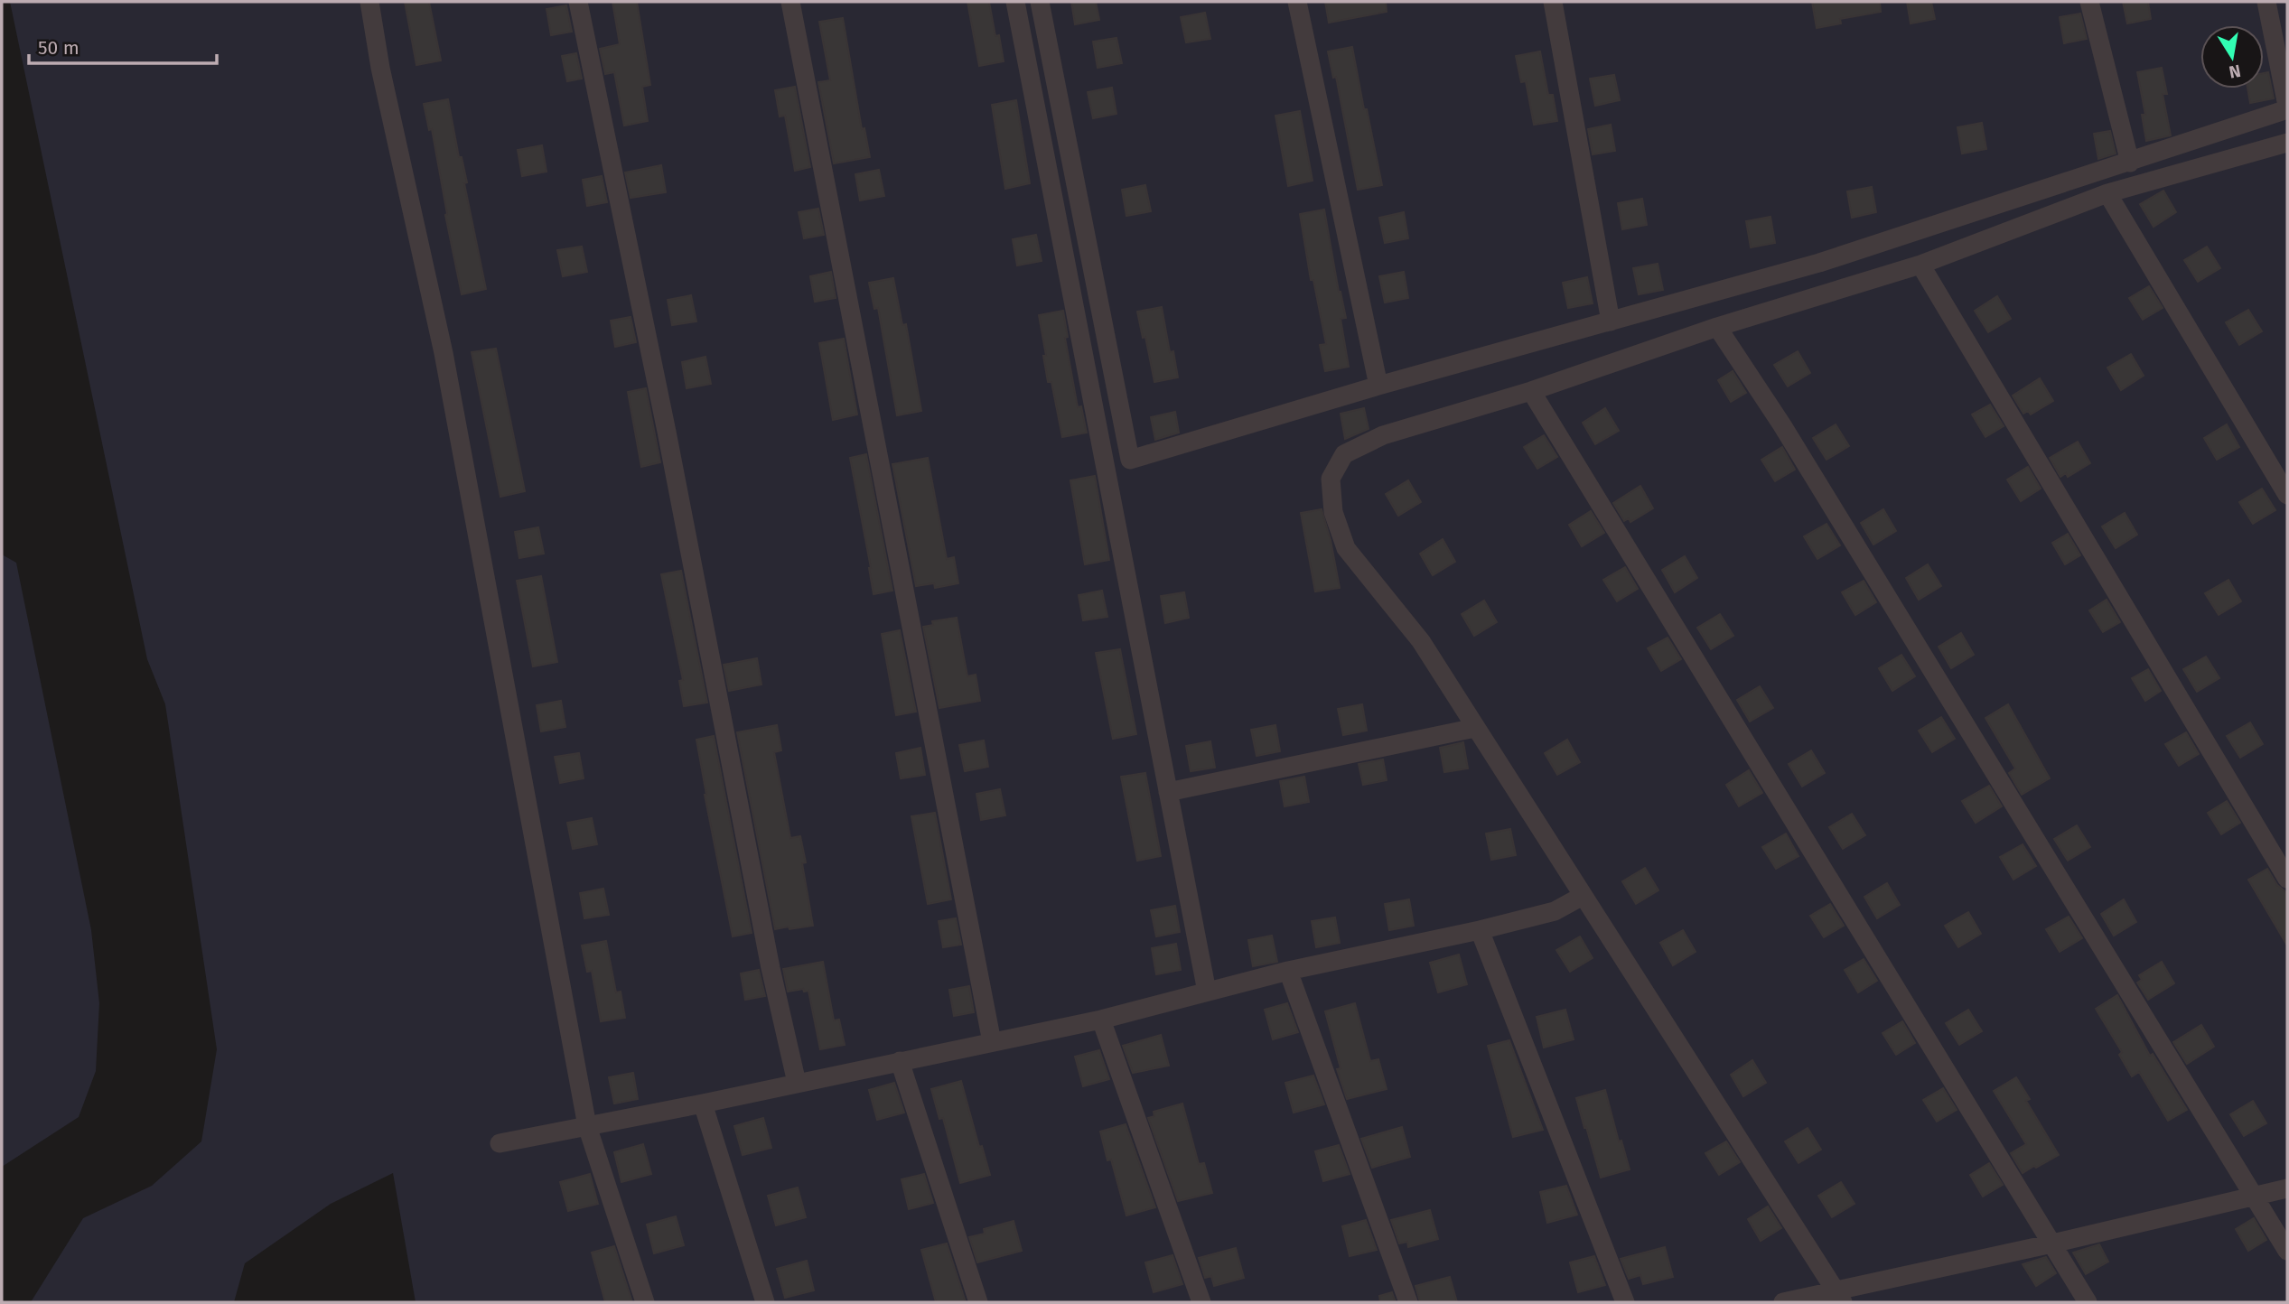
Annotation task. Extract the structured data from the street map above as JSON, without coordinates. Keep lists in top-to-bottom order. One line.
{"scale_bar":"50 m","north":"bottom"}
